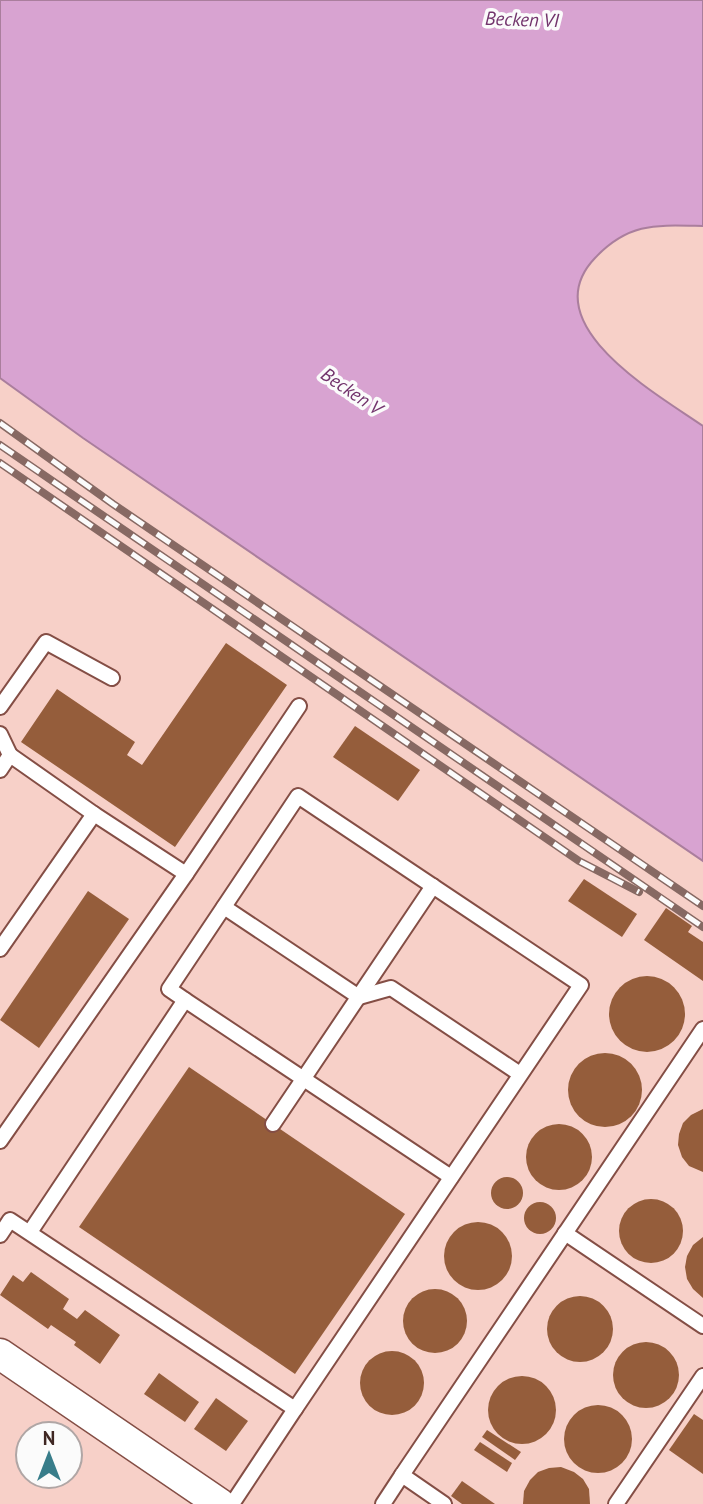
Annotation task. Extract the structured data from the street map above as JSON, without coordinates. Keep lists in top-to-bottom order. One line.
{"water":["Becken VI","Becken V"],"north":"top"}
